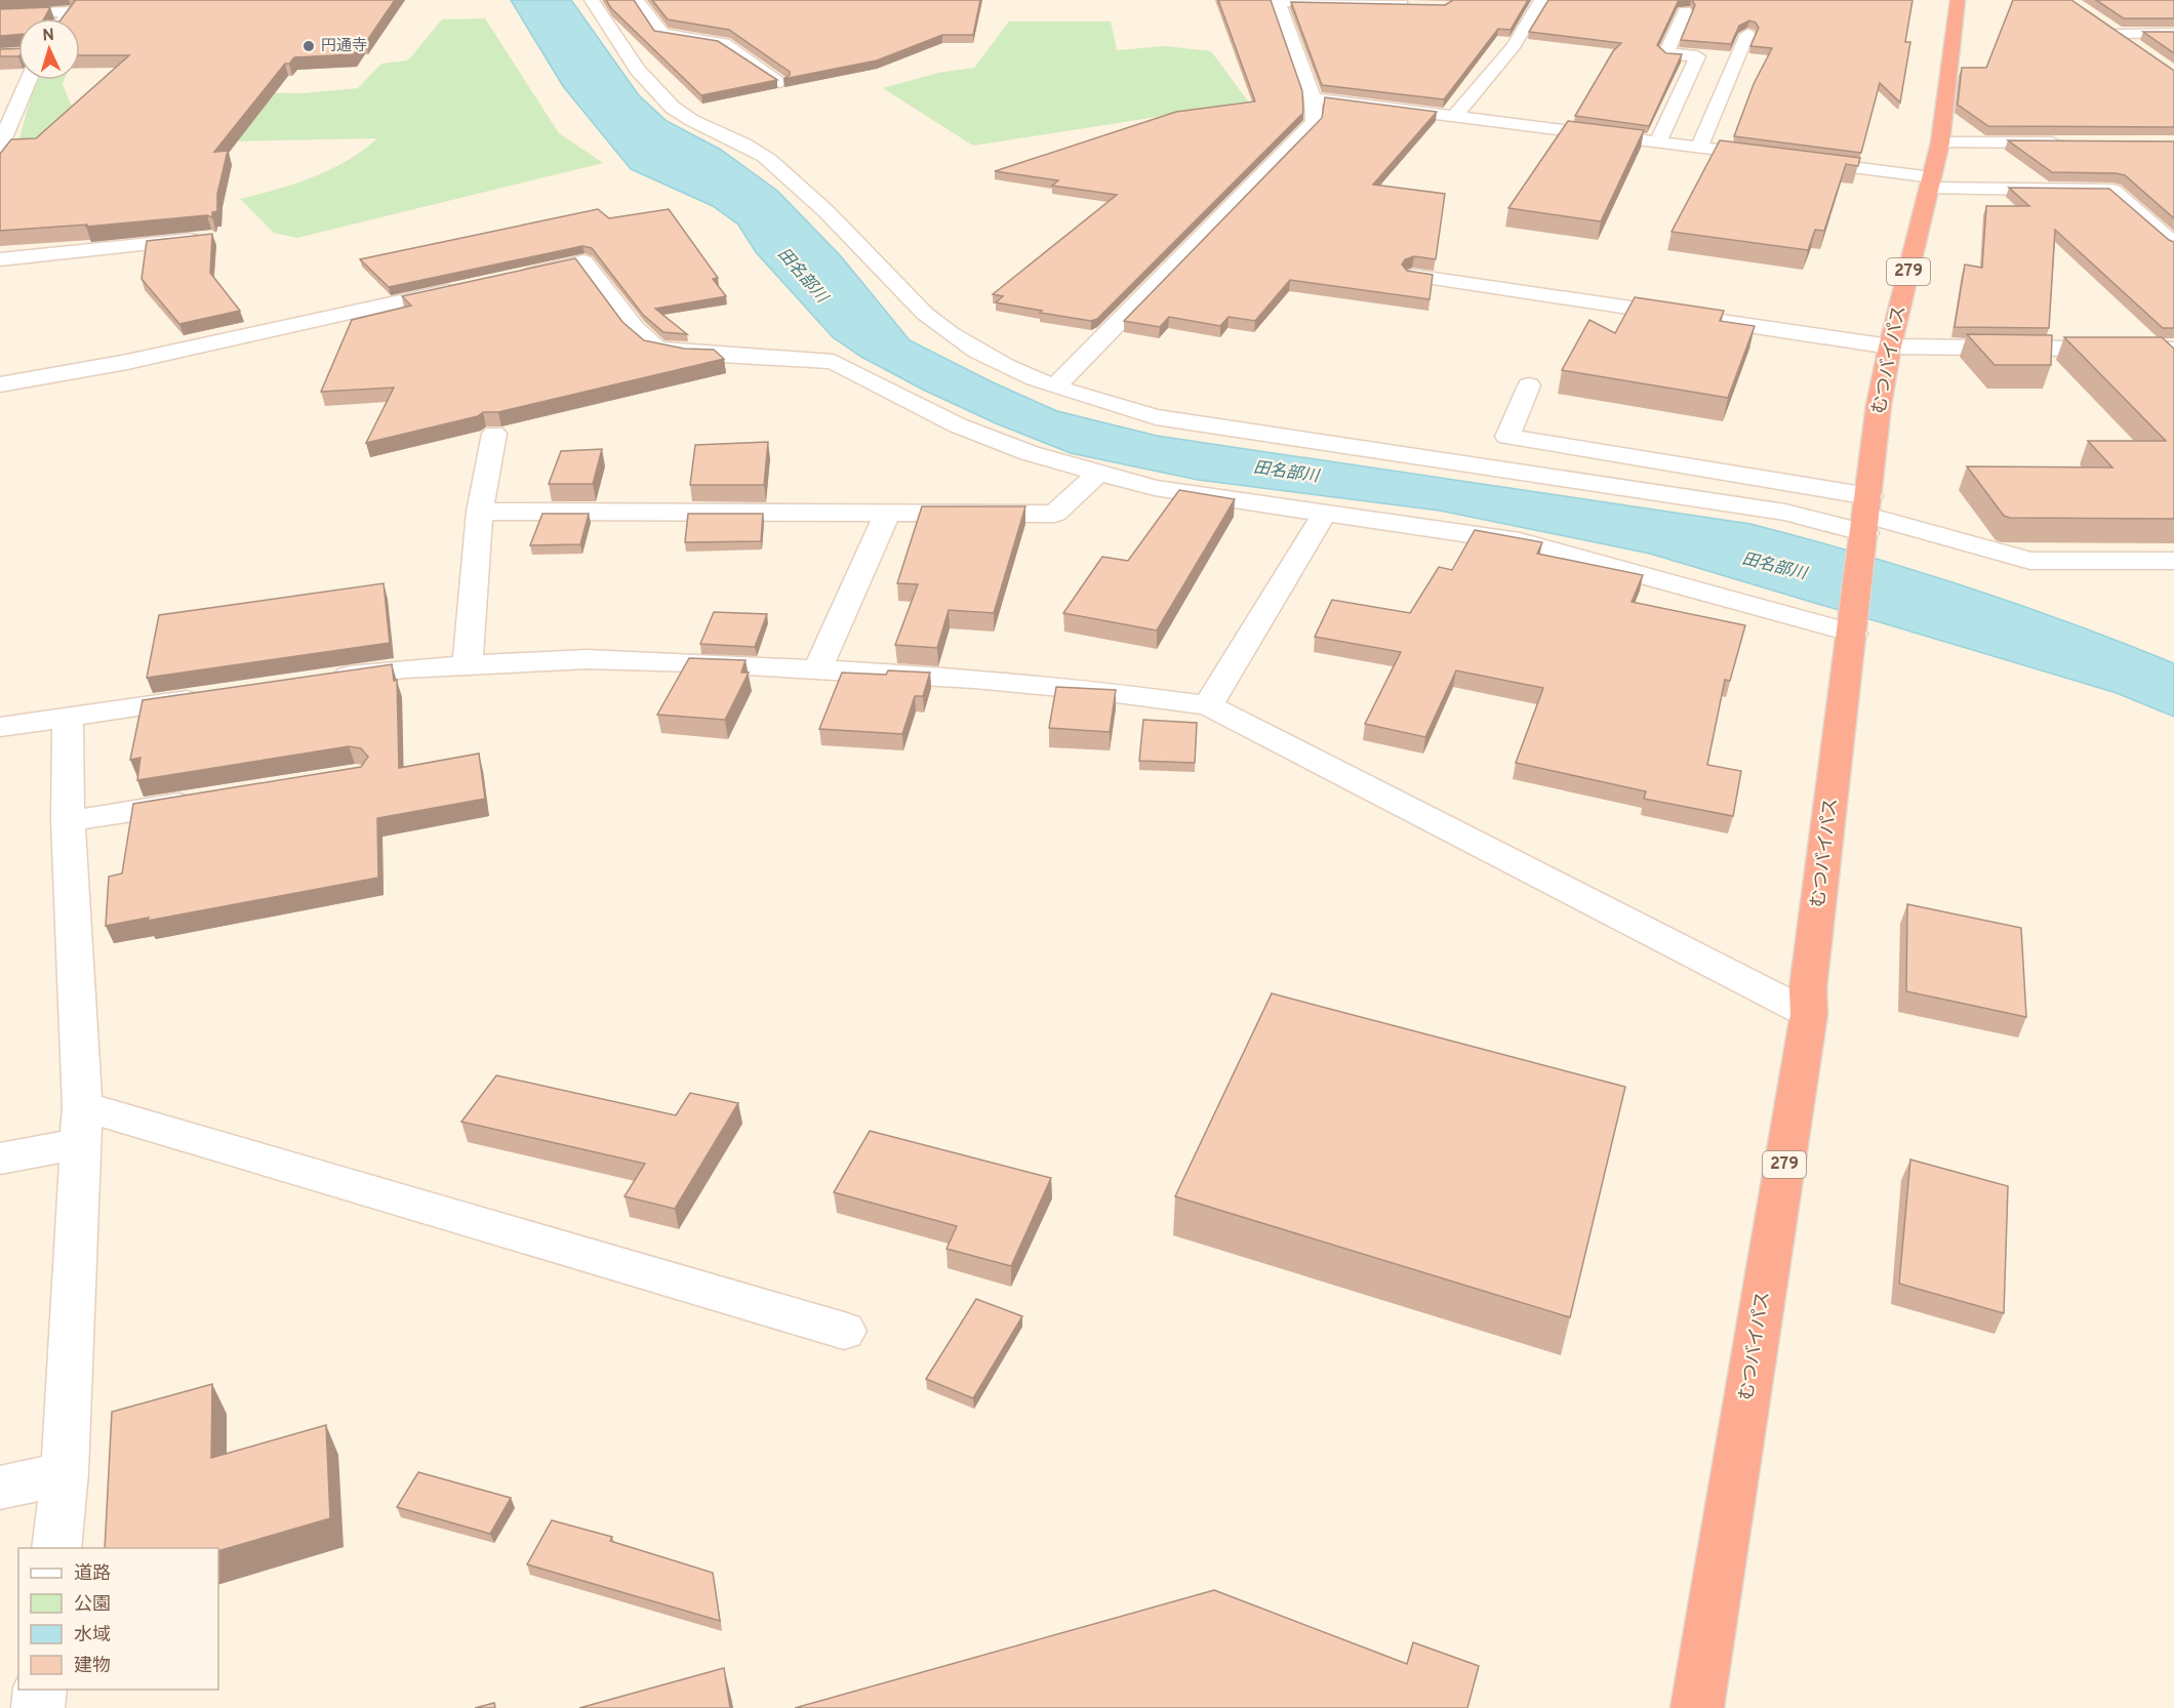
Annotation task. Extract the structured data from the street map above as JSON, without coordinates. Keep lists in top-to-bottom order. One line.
{"streets":{"highway":["279","むつバイパス"]},"water":["田名部川"],"places":["円通寺"],"legend":["道路","公園","水域","建物"],"north":"top"}
